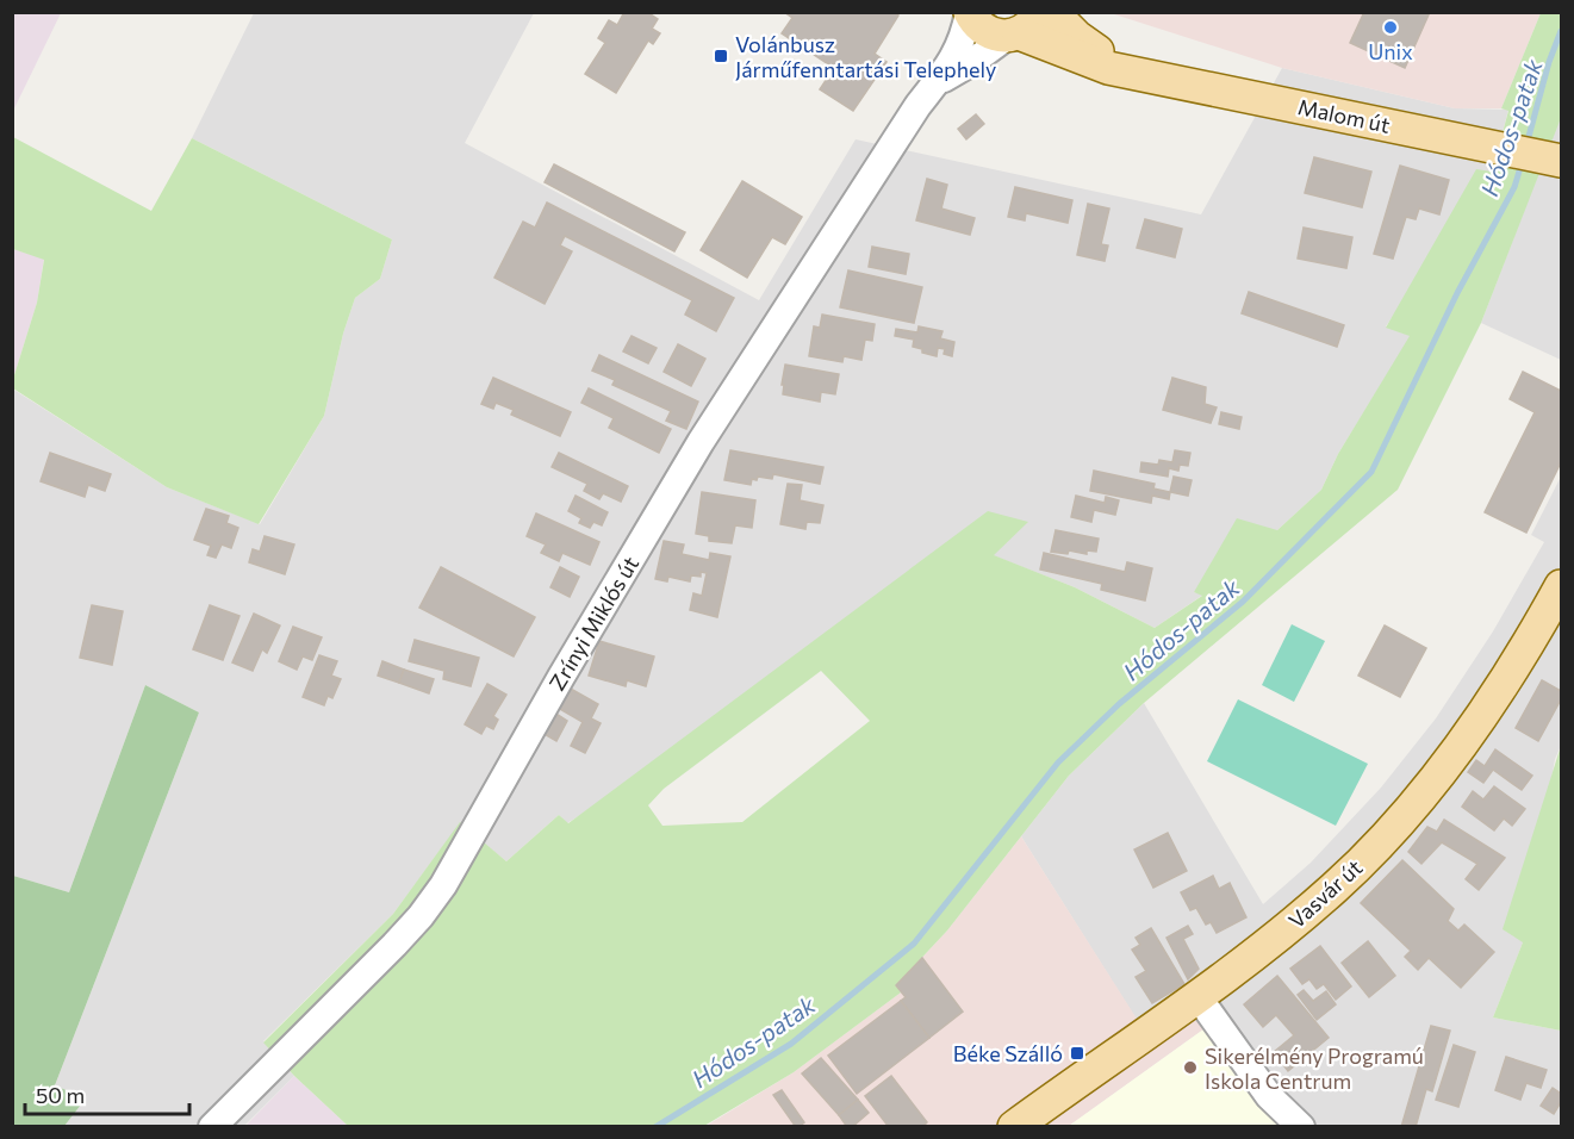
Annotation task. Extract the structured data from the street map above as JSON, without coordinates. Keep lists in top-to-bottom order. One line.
{"streets":{"main road":["Malom út","Vasvár út"],"street":["Zrínyi Miklós út"]},"crossings":[["Malom út","Zrínyi Miklós út"]],"water":["Hódos-patak"],"places":{"other":["Unix","Sikerélmény Programú Iskola Centrum"],"transit":["Volánbusz Járműfenntartási Telephely","Béke Szálló"]},"scale_bar":"50 m"}
